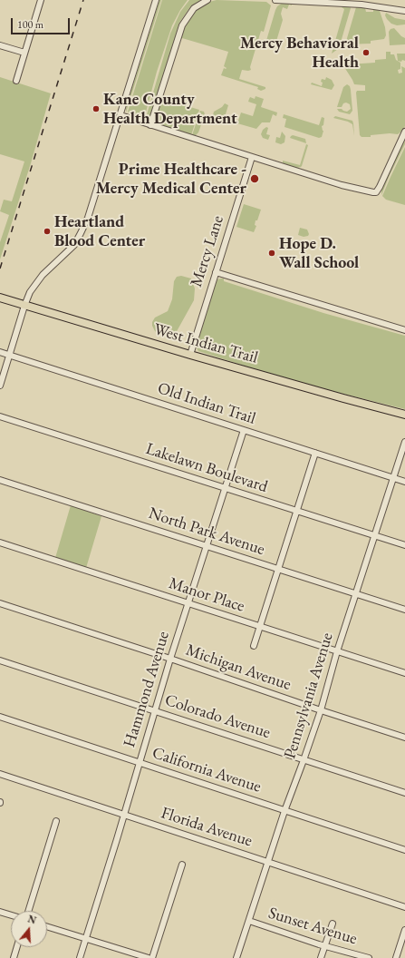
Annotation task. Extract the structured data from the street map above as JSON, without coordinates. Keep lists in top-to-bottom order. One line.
{"streets":{"main road":["West Indian Trail"],"street":["Mercy Lane","Old Indian Trail","Lakelawn Boulevard","North Park Avenue","Manor Place","Michigan Avenue","Hammond Avenue","Pennsylvania Avenue","Colorado Avenue","California Avenue","Florida Avenue","Sunset Avenue"]},"crossings":[["Mercy Lane","West Indian Trail"],["Old Indian Trail","Hammond Avenue"],["Old Indian Trail","Pennsylvania Avenue"],["Lakelawn Boulevard","Hammond Avenue"],["Lakelawn Boulevard","Pennsylvania Avenue"],["North Park Avenue","Hammond Avenue"],["North Park Avenue","Pennsylvania Avenue"],["Manor Place","Hammond Avenue"],["Manor Place","Pennsylvania Avenue"],["Michigan Avenue","Hammond Avenue"],["Michigan Avenue","Pennsylvania Avenue"],["Hammond Avenue","Colorado Avenue"],["Hammond Avenue","California Avenue"],["Hammond Avenue","Florida Avenue"],["Pennsylvania Avenue","Colorado Avenue"],["Pennsylvania Avenue","California Avenue"],["Pennsylvania Avenue","Florida Avenue"],["Pennsylvania Avenue","Sunset Avenue"]],"places":["Mercy Behavioral Health","Kane County Health Department","Prime Healthcare - Mercy Medical Center","Heartland Blood Center","Hope D. Wall School"],"scale_bar":"100 m","north":"top"}
